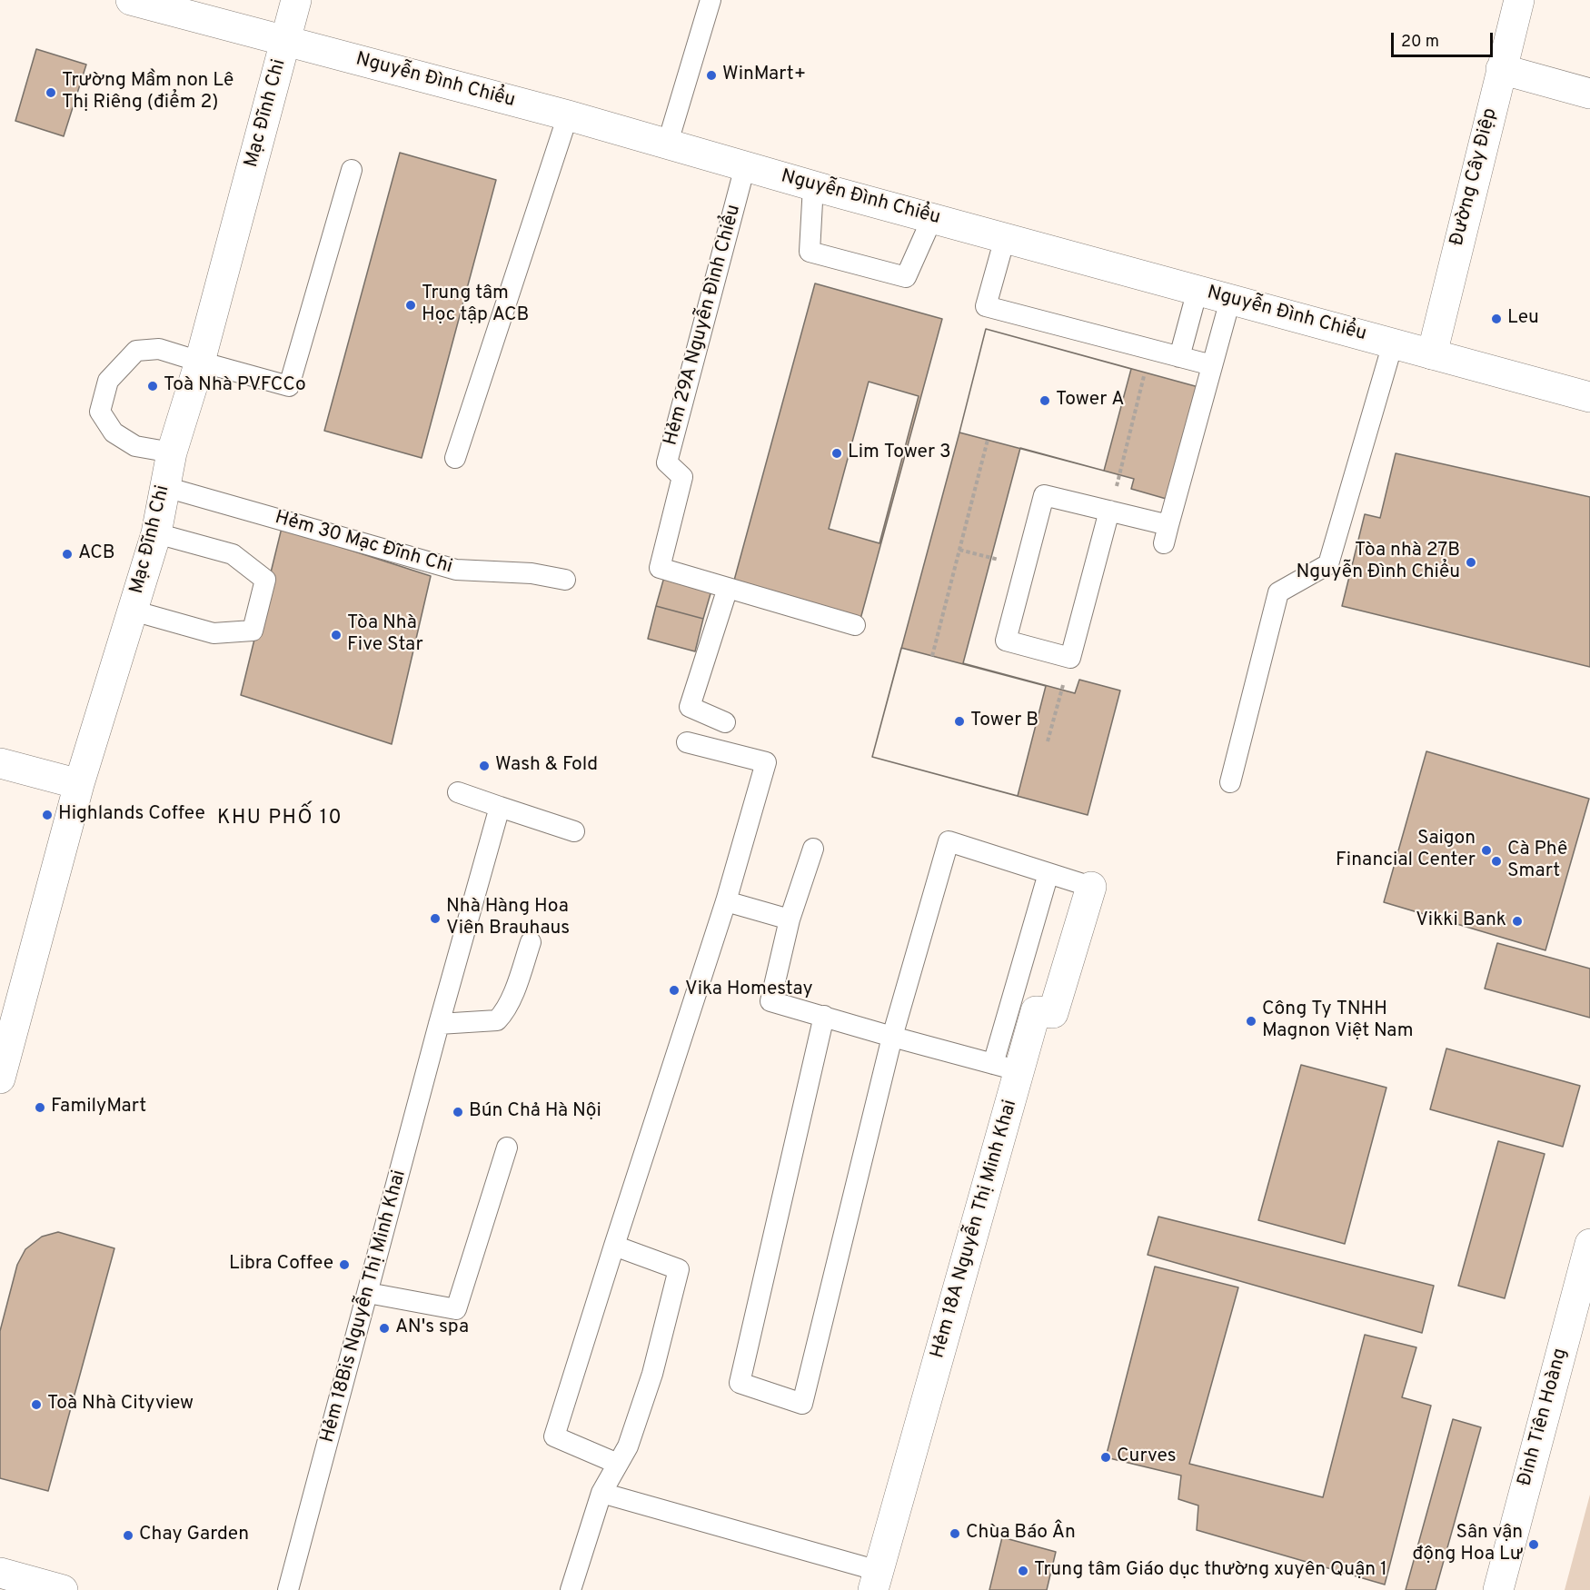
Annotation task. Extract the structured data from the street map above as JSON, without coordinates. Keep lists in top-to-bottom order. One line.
{"streets":{"street":["Nguyễn Đình Chiểu","Mạc Đĩnh Chi","Đường Cây Điệp","Hẻm 18A Nguyễn Thị Minh Khai","Đinh Tiên Hoàng"],"lane":["Hẻm 29A Nguyễn Đình Chiểu","Hẻm 30 Mạc Đĩnh Chi","Hẻm 18Bis Nguyễn Thị Minh Khai"]},"crossings":[["Nguyễn Đình Chiểu","Mạc Đĩnh Chi"],["Nguyễn Đình Chiểu","Đường Cây Điệp"],["Nguyễn Đình Chiểu","Hẻm 29A Nguyễn Đình Chiểu"],["Mạc Đĩnh Chi","Hẻm 30 Mạc Đĩnh Chi"]],"districts":["KHU PHỐ 10"],"places":["WinMart+","Trường Mầm non Lê Thị Riêng (điểm 2)","Trung tâm Học tập ACB","Leu","Toà Nhà PVFCCo","Tower A","Lim Tower 3","ACB","Tòa nhà 27B Nguyễn Đình Chiểu","Tòa Nhà Five Star","Tower B","Wash & Fold","Highlands Coffee","Saigon Financial Center","Cà Phê Smart","Nhà Hàng Hoa Viên Brauhaus","Vikki Bank","Vika Homestay","Công Ty TNHH Magnon Việt Nam","FamilyMart","Bún Chả Hà Nội","Libra Coffee","AN's spa","Toà Nhà Cityview","Curves","Chùa Báo Ân","Chay Garden","Sân vận động Hoa Lư","Trung tâm Giáo dục thường xuyên Quận 1"],"scale_bar":"20 m"}
